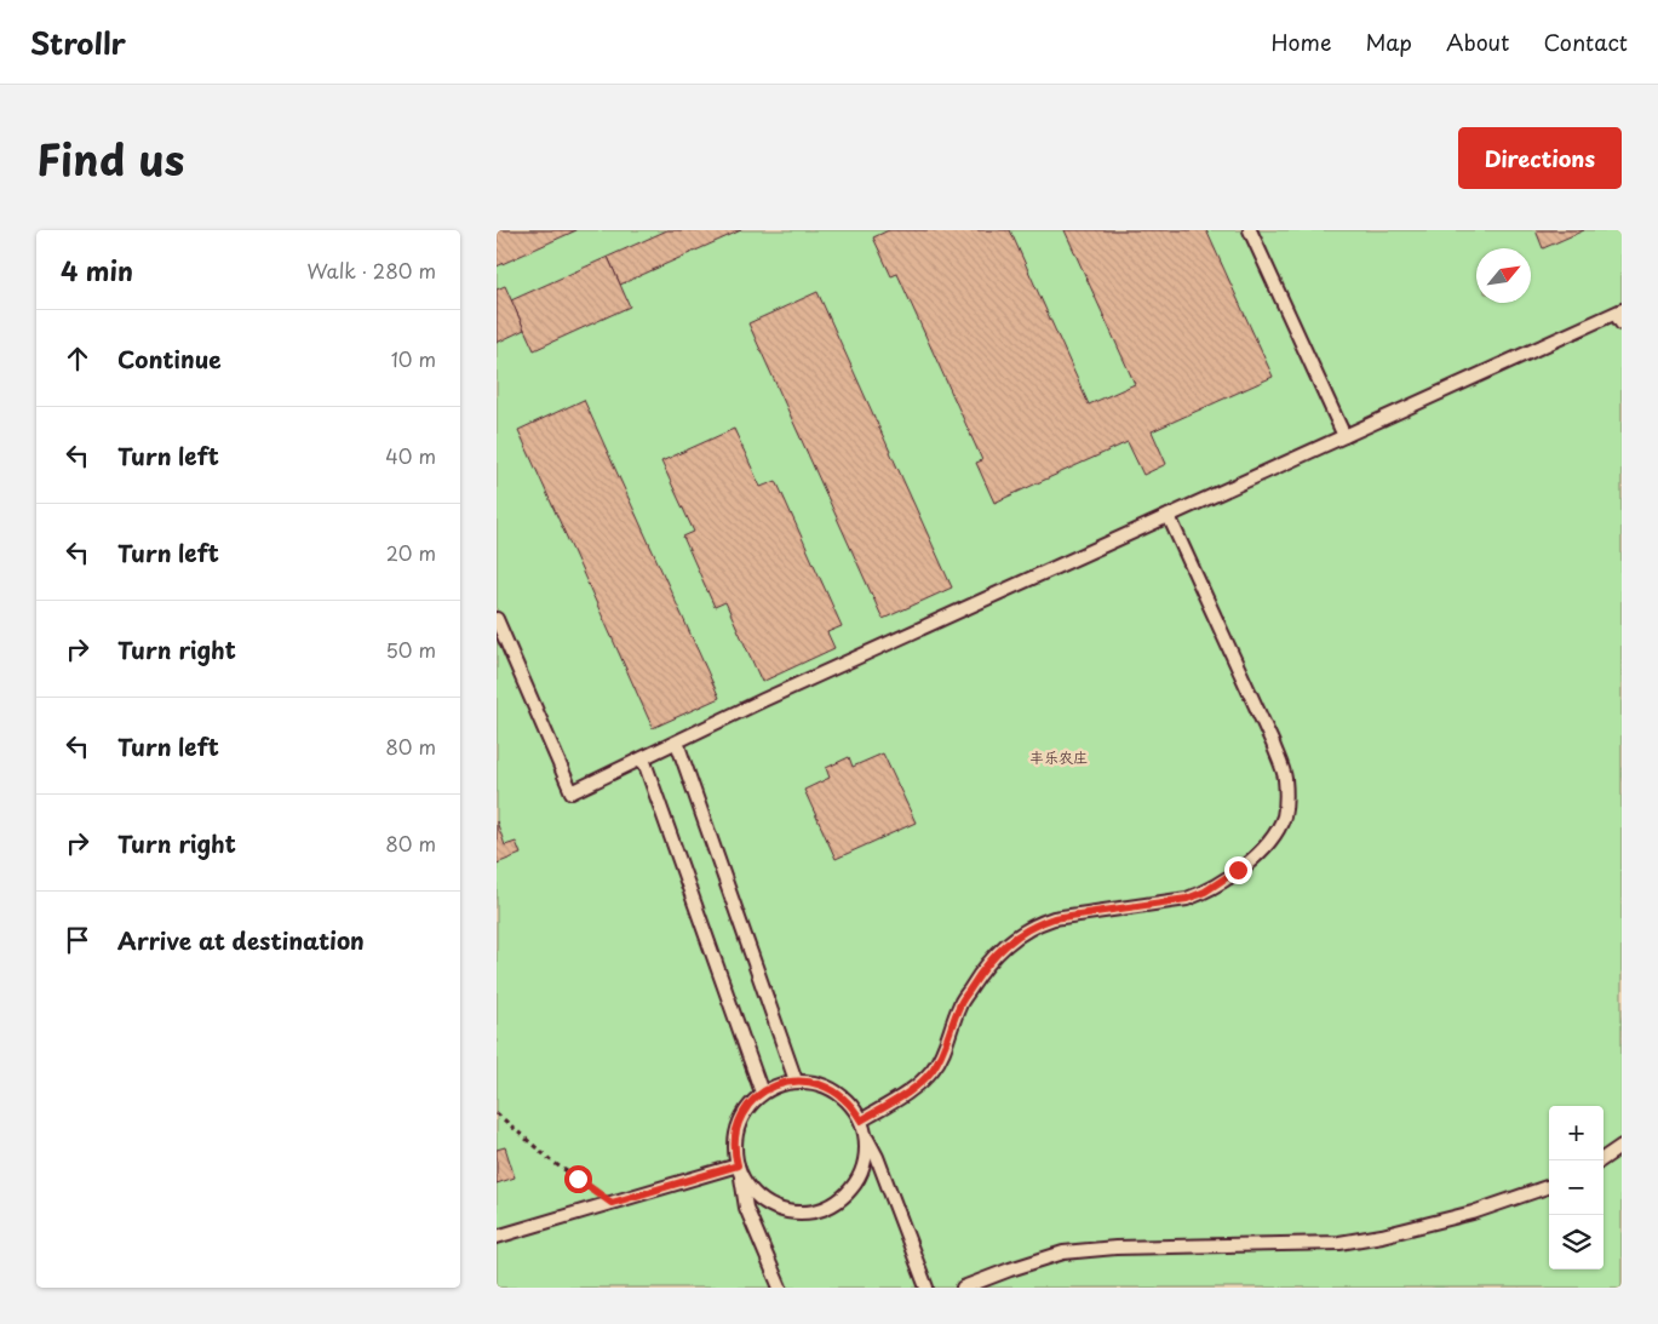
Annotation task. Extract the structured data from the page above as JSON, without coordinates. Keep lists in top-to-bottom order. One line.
{"parks":["丰乐农庄"],"north":"top right","page":{"header":"Strollr","nav":["Home","Map","About","Contact"],"title":"Find us","buttons":"Directions","heading":["4 min","Walk · 280 m"],"list":[["Continue","10 m"],["Turn left","40 m"],["Turn left","20 m"],["Turn right","50 m"],["Turn left","80 m"],["Turn right","80 m"],"Arrive at destination"],"map_buttons":["+","−"]}}
